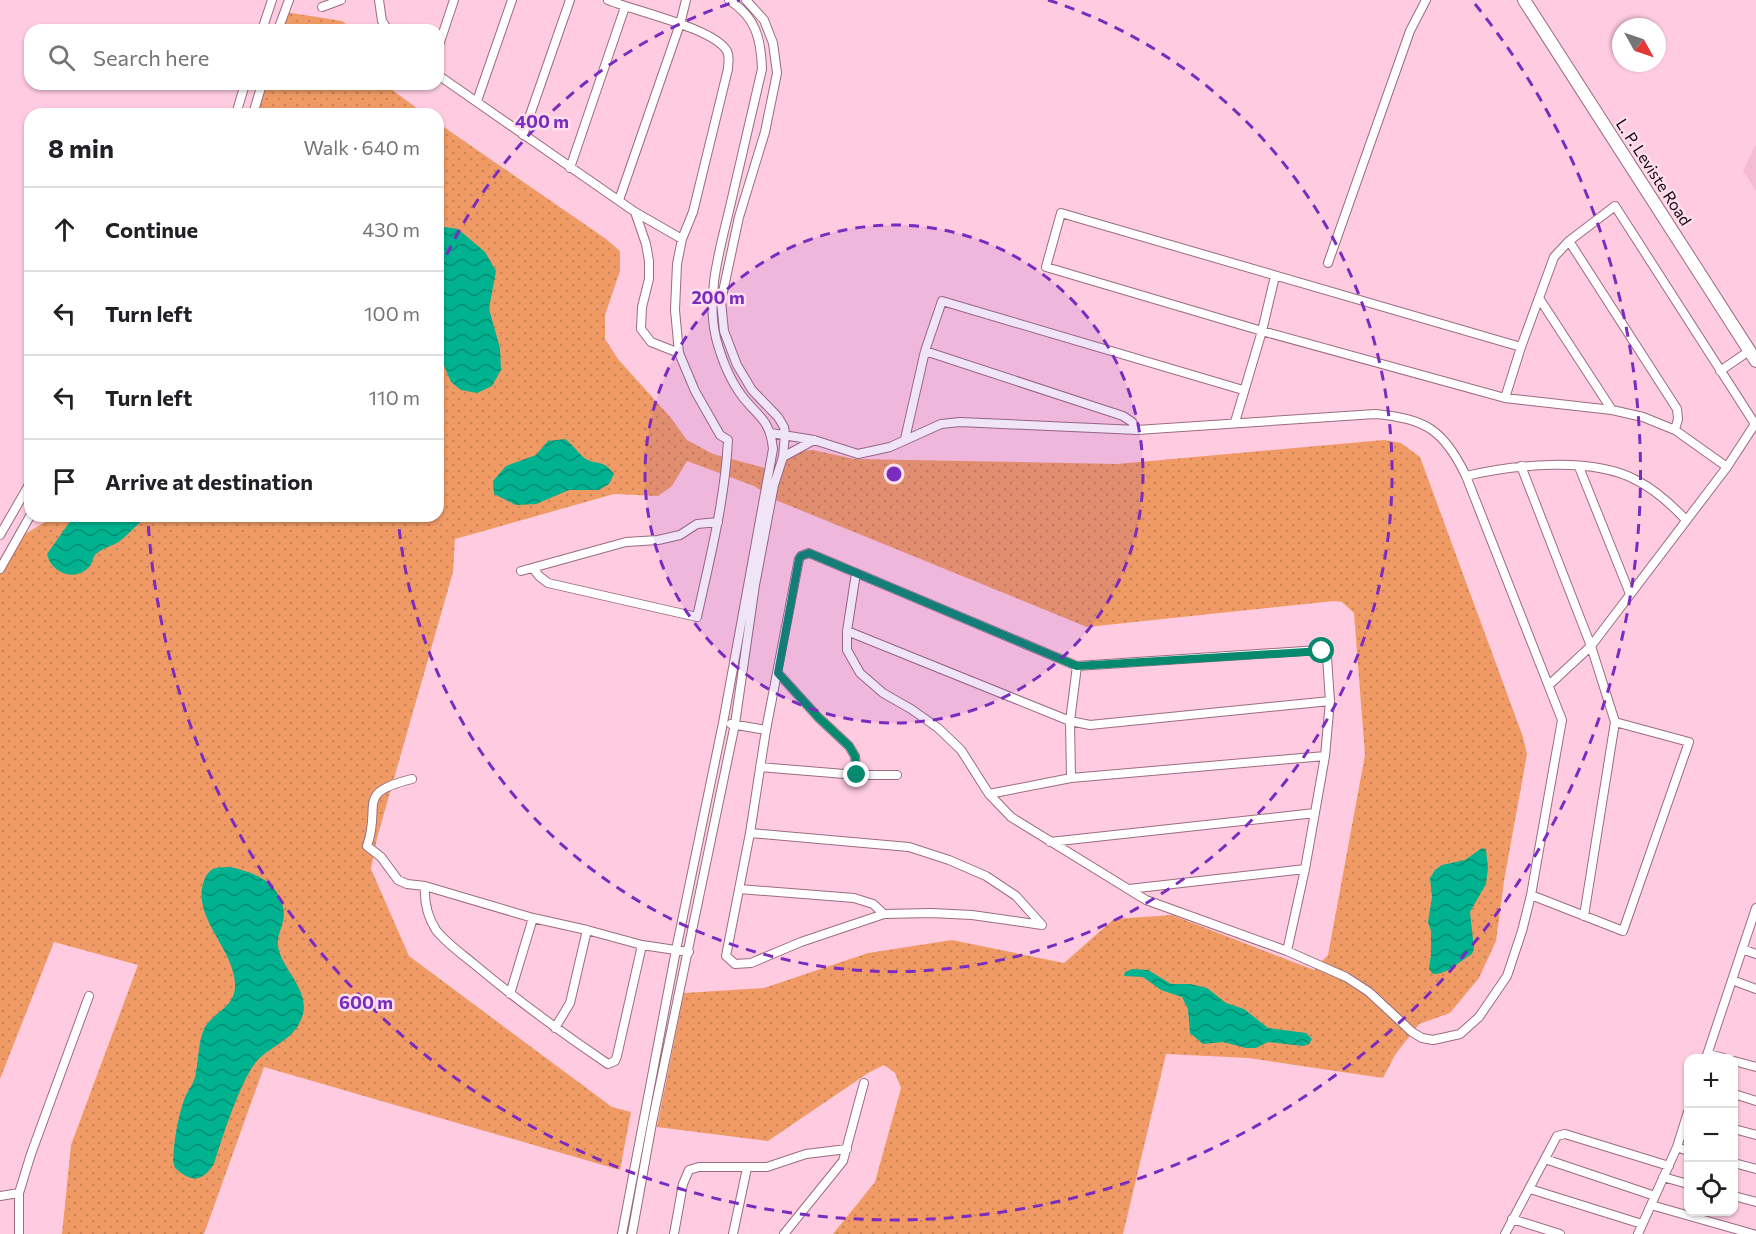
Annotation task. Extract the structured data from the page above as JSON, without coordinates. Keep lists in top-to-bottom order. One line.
{"streets":{"main road":["L. P. Leviste Road"]},"north":"bottom right","page":{"search":"Search here","heading":["8 min","Walk · 640 m"],"list":[["Continue","430 m"],["Turn left","100 m"],["Turn left","110 m"],"Arrive at destination"],"map_buttons":["+","−"]},"rings":["400 m","200 m","600 m"]}
